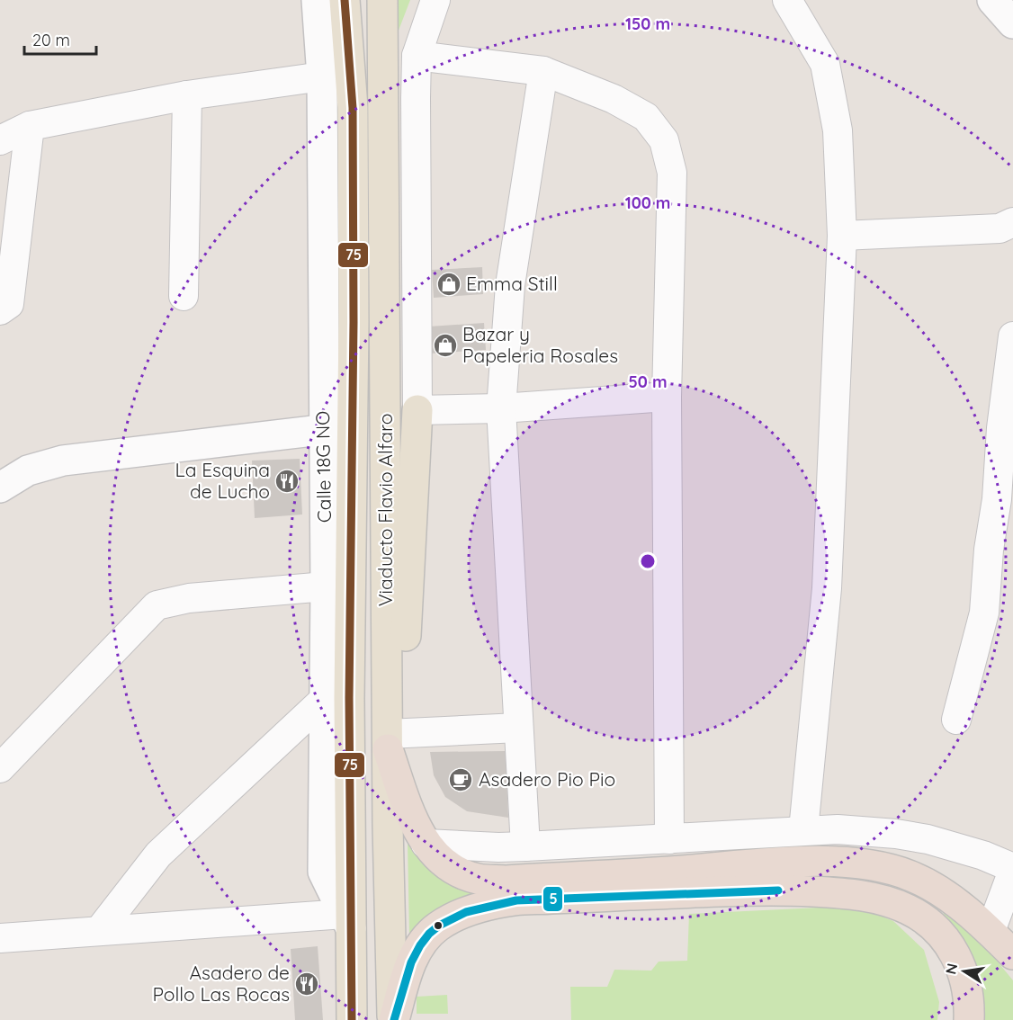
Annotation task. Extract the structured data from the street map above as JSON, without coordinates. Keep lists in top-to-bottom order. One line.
{"streets":{"main road":["Viaducto Flavio Alfaro"],"street":["Calle 18G NO"]},"crossings":[["Calle 18G NO","Viaducto Flavio Alfaro"]],"places":{"shop":["Emma Still","Bazar y Papeleria Rosales"],"restaurant":["La Esquina de Lucho","Asadero de Pollo Las Rocas"],"cafe":["Asadero Pio Pio"]},"lines":["transit line 75","transit line 5"],"scale_bar":"20 m","north":"left","rings":["150 m","100 m","50 m"]}
